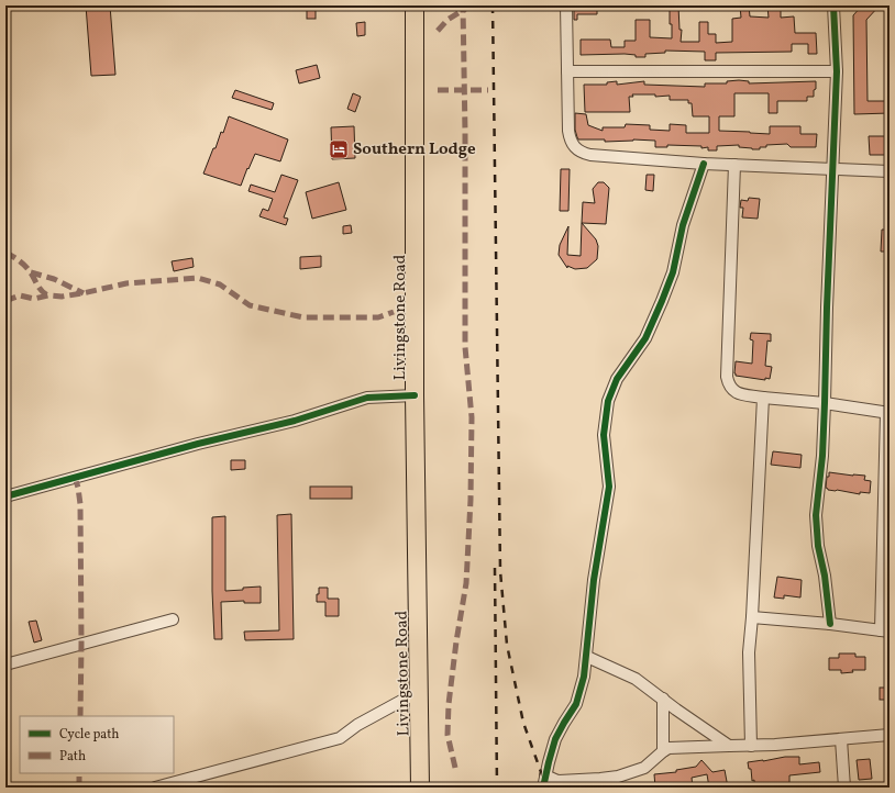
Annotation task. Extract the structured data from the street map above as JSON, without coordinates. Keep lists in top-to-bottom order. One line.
{"streets":{"highway":["Livingstone Road"]},"places":{"hotel":["Southern Lodge"]},"legend":["Cycle path","Path"]}
